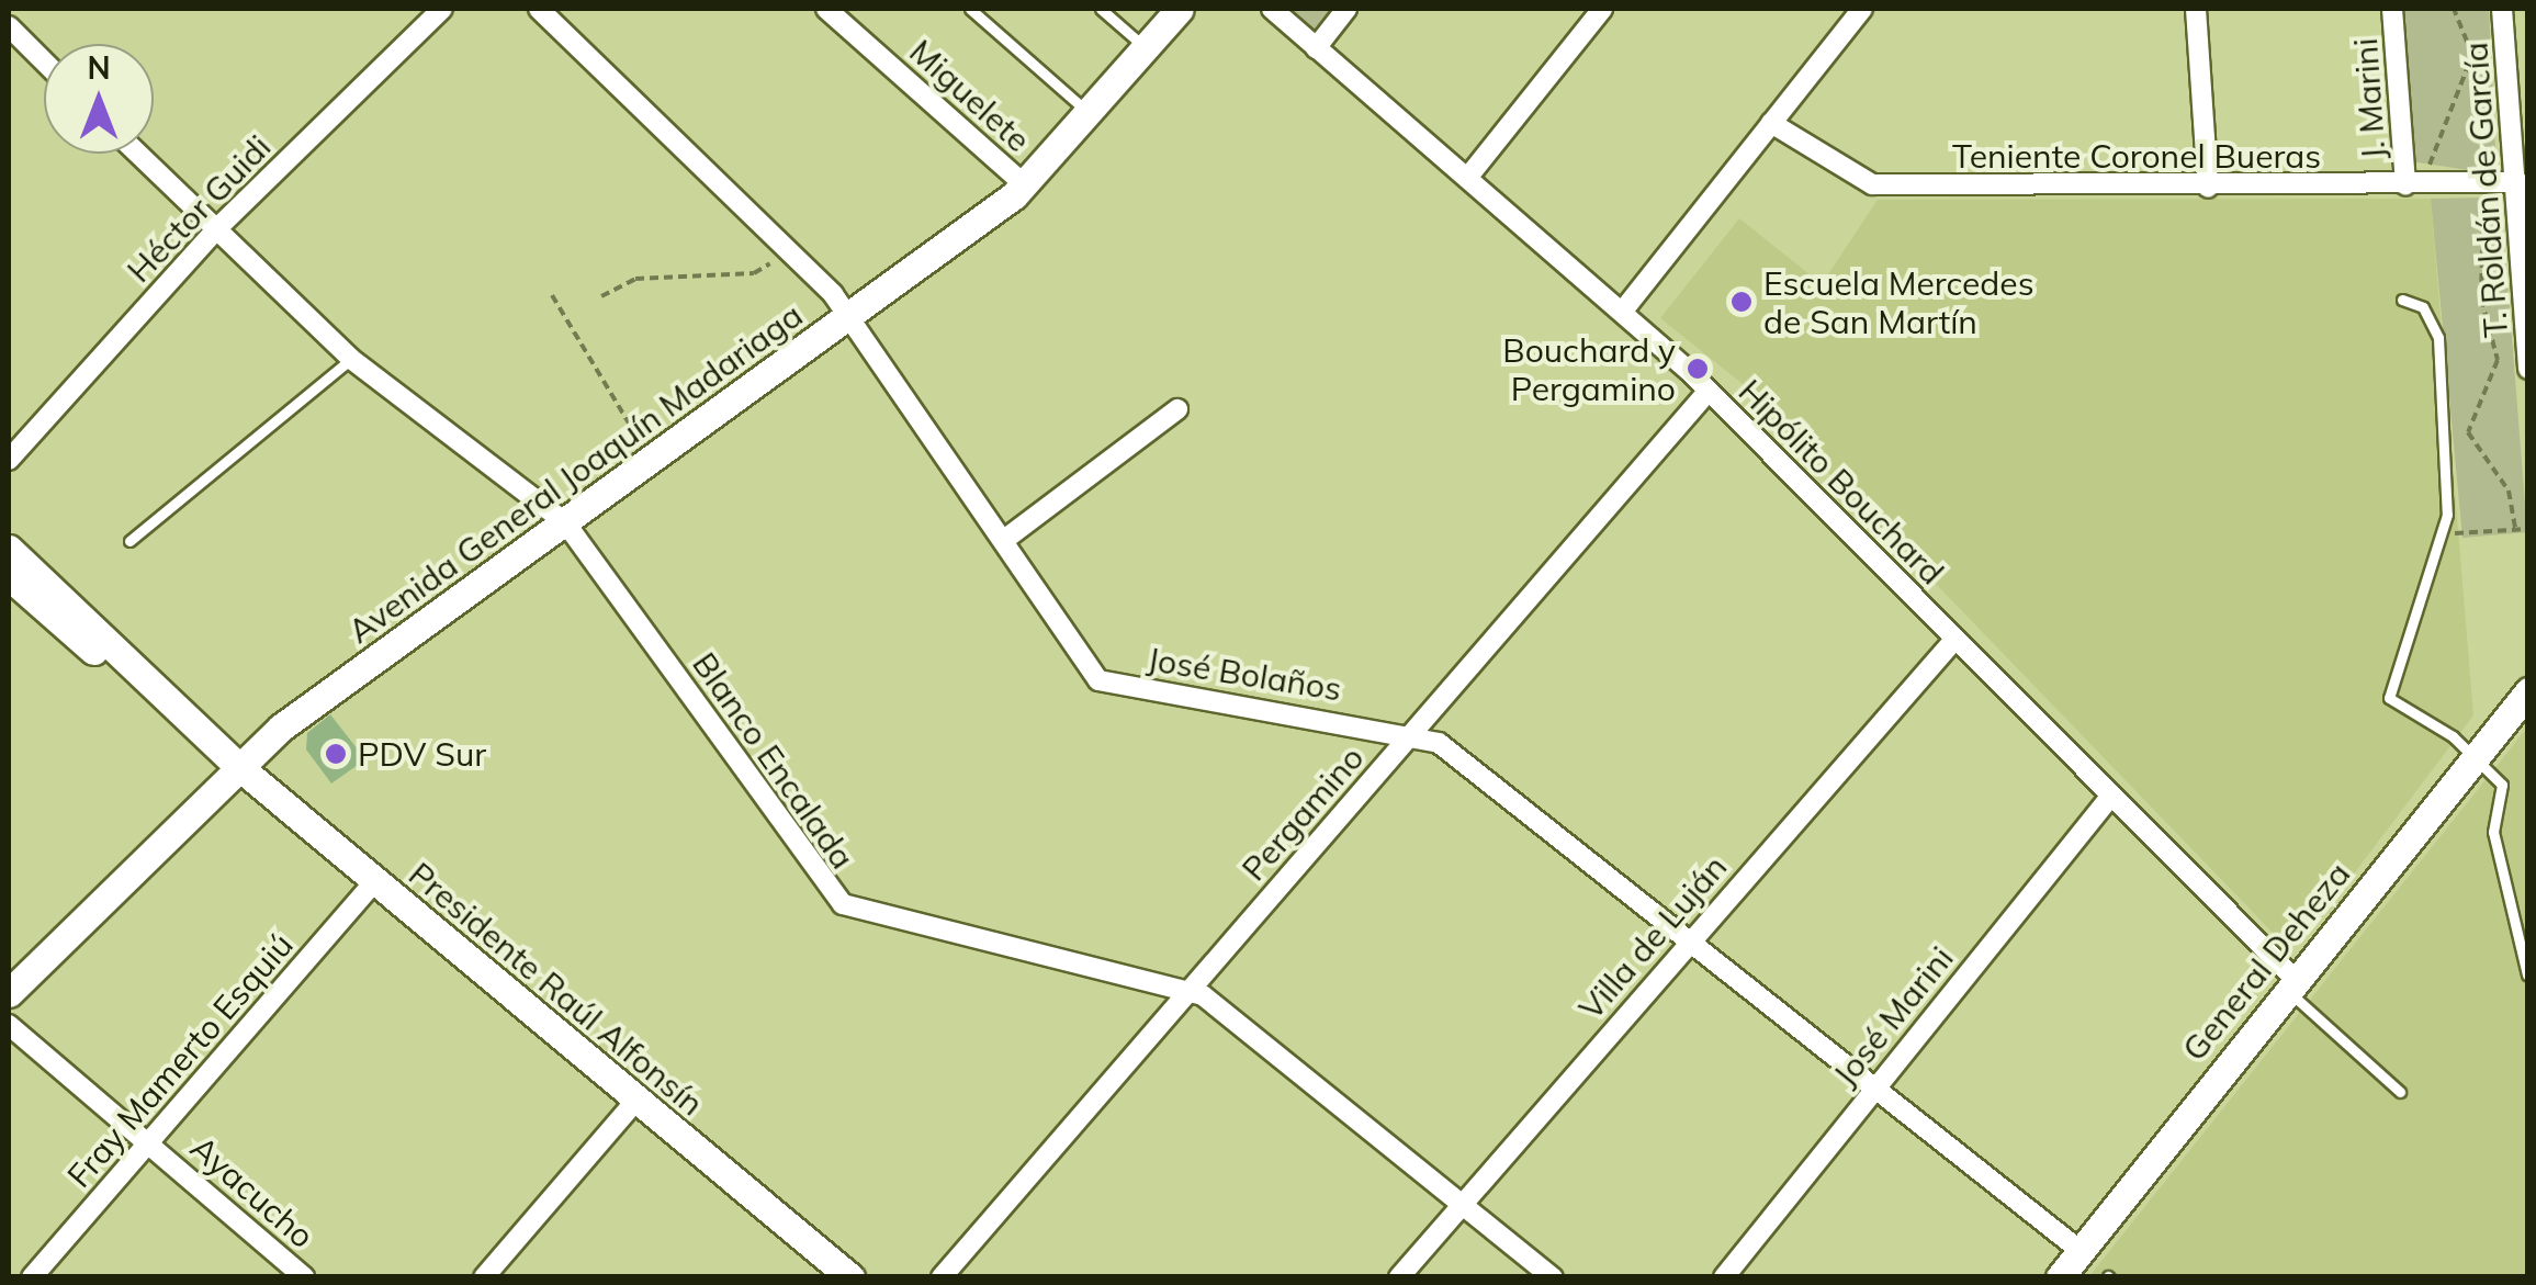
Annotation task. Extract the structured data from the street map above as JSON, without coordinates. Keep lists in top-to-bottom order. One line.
{"streets":{"main road":["Avenida General Joaquín Madariaga","General Deheza","Presidente Raúl Alfonsín"],"street":["Miguelete","J. Marini","Teniente Coronel Bueras","T. Roldán de García","Héctor Guidi","Hipólito Bouchard","José Bolaños","Blanco Encalada","Pergamino","Villa de Luján","José Marini","Fray Mamerto Esquiú","Ayacucho"]},"crossings":[["Miguelete","Avenida General Joaquín Madariaga"],["J. Marini","Teniente Coronel Bueras"],["Teniente Coronel Bueras","T. Roldán de García"],["Héctor Guidi","Blanco Encalada"],["Avenida General Joaquín Madariaga","José Bolaños"],["Avenida General Joaquín Madariaga","Blanco Encalada"],["Avenida General Joaquín Madariaga","Presidente Raúl Alfonsín"],["Hipólito Bouchard","Pergamino"],["Hipólito Bouchard","Villa de Luján"],["Hipólito Bouchard","General Deheza"],["Hipólito Bouchard","José Marini"],["José Bolaños","Pergamino"],["José Bolaños","Villa de Luján"],["José Bolaños","General Deheza"],["José Bolaños","José Marini"],["Blanco Encalada","Pergamino"],["Blanco Encalada","Villa de Luján"],["Presidente Raúl Alfonsín","Fray Mamerto Esquiú"],["Fray Mamerto Esquiú","Ayacucho"]],"places":["Escuela Mercedes de San Martín","Bouchard y Pergamino","PDV Sur"],"north":"top"}
